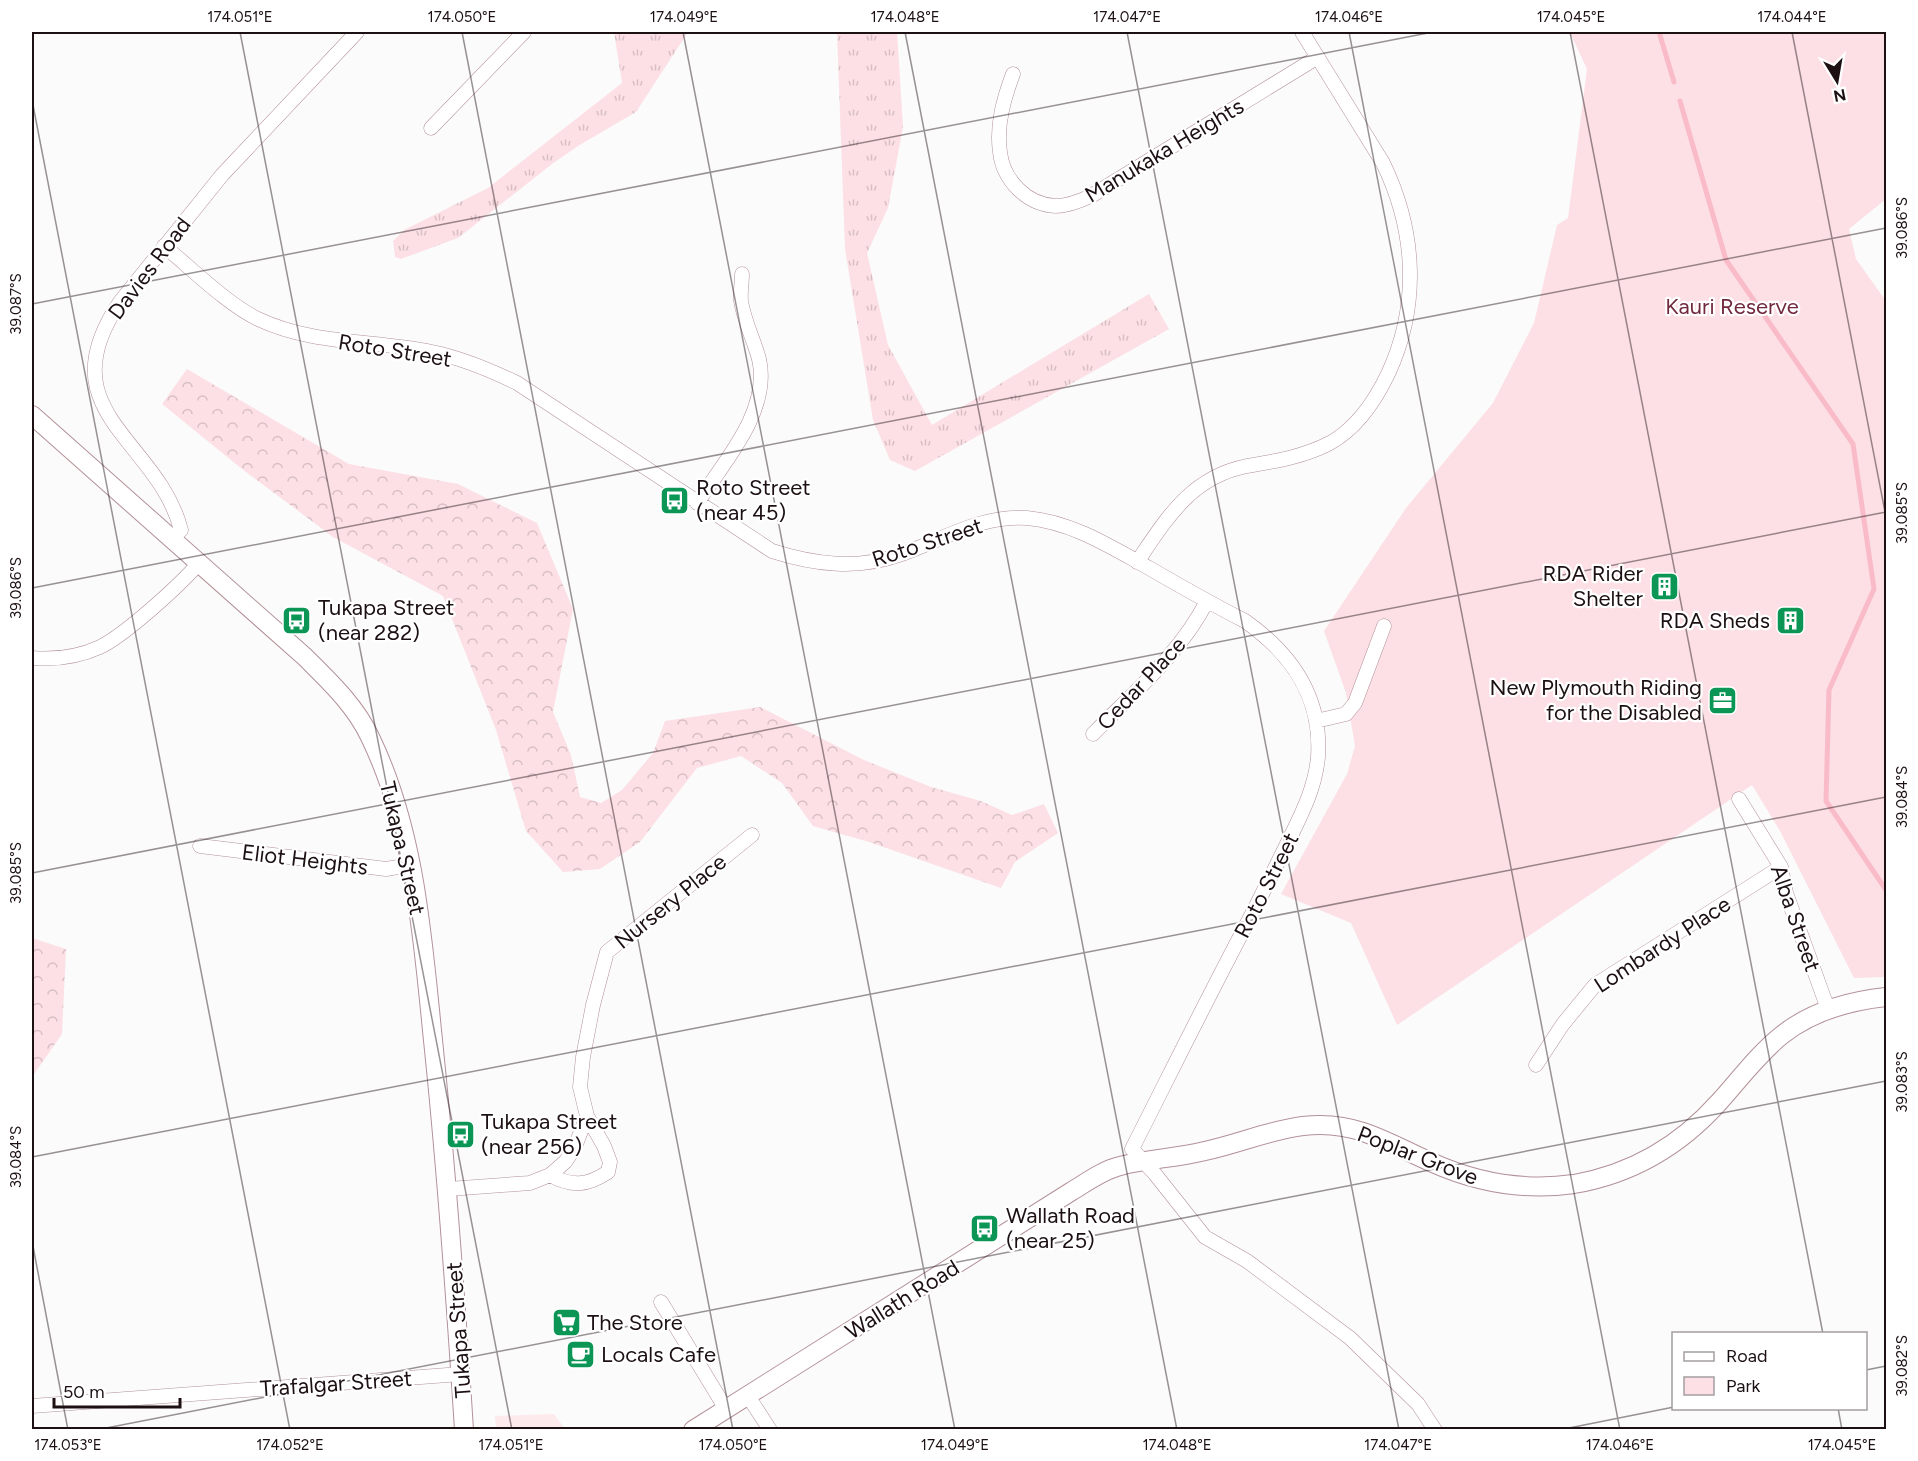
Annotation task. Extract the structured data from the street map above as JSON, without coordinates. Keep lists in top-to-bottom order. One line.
{"streets":{"street":["Manukaka Heights","Davies Road","Roto Street","Cedar Place","Tukapa Street","Eliot Heights","Nursery Place","Alba Street","Lombardy Place","Poplar Grove","Wallath Road","Trafalgar Street"]},"crossings":[["Davies Road","Roto Street"],["Davies Road","Tukapa Street"],["Roto Street","Cedar Place"],["Roto Street","Poplar Grove"],["Roto Street","Wallath Road"],["Tukapa Street","Eliot Heights"],["Tukapa Street","Trafalgar Street"],["Alba Street","Lombardy Place"],["Alba Street","Poplar Grove"],["Poplar Grove","Wallath Road"]],"parks":["Kauri Reserve"],"places":{"bus stop":["Roto Street (near 45)","Tukapa Street (near 282)","Tukapa Street (near 256)","Wallath Road (near 25)"],"building":["RDA Rider Shelter","RDA Sheds"],"office":["New Plymouth Riding for the Disabled"],"supermarket":["The Store"],"cafe":["Locals Cafe"]},"legend":["Road","Park"],"scale_bar":"50 m","north":"bottom","coordinates":["174.051°E","174.050°E","174.049°E","174.048°E","174.047°E","174.046°E","174.045°E","174.044°E","39.086°S","39.087°S","39.085°S","39.084°S","39.083°S","39.082°S","174.053°E","174.052°E"]}
